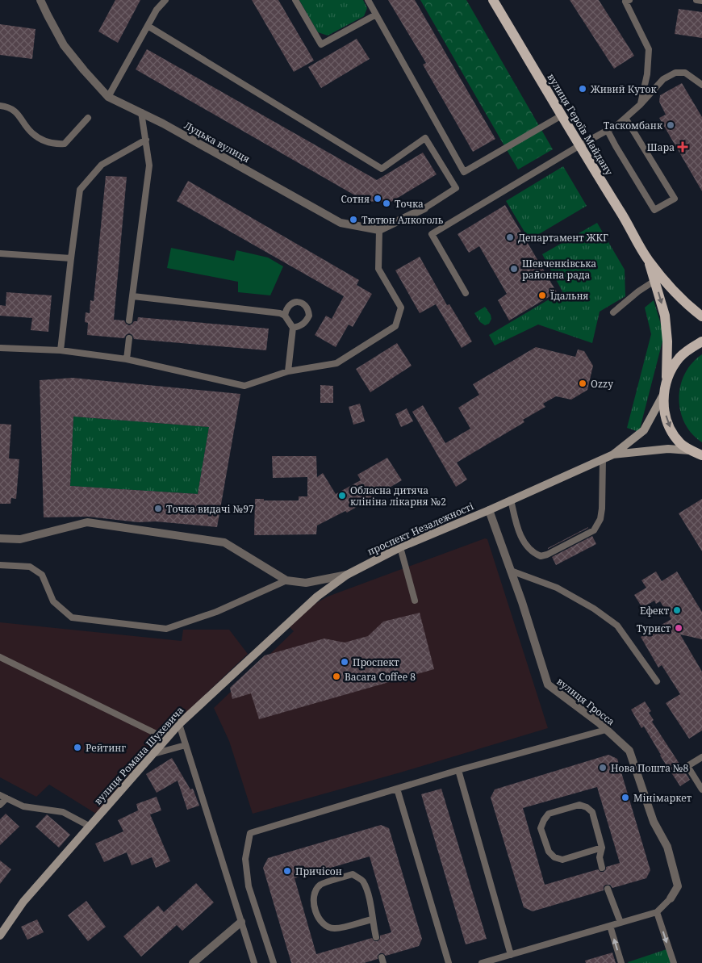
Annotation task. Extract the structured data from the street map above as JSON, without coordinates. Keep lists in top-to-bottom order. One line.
{"streets":{"main road":["вулиця Героїв Майдану"],"street":["Луцька вулиця","проспект Незалежності","вулиця Гросса","вулиця Романа Шухевича"]},"crossings":[["проспект Незалежності","вулиця Гросса"],["проспект Незалежності","вулиця Романа Шухевича"]],"places":{"other":["Живий Куток","Таскомбанк","Сотня","Точка","Тютюн Алкоголь","Департамент ЖКГ","Шевченківська районна рада","Їдальня","Ozzy","Обласна дитяча клініна лікарня №2","Точка видачі №97","Ефект","Турист","Проспект","Bacara Coffee 8","Рейтинг","Нова Пошта №8","Мінімаркет","Причісон"],"health":["Шара"]}}
